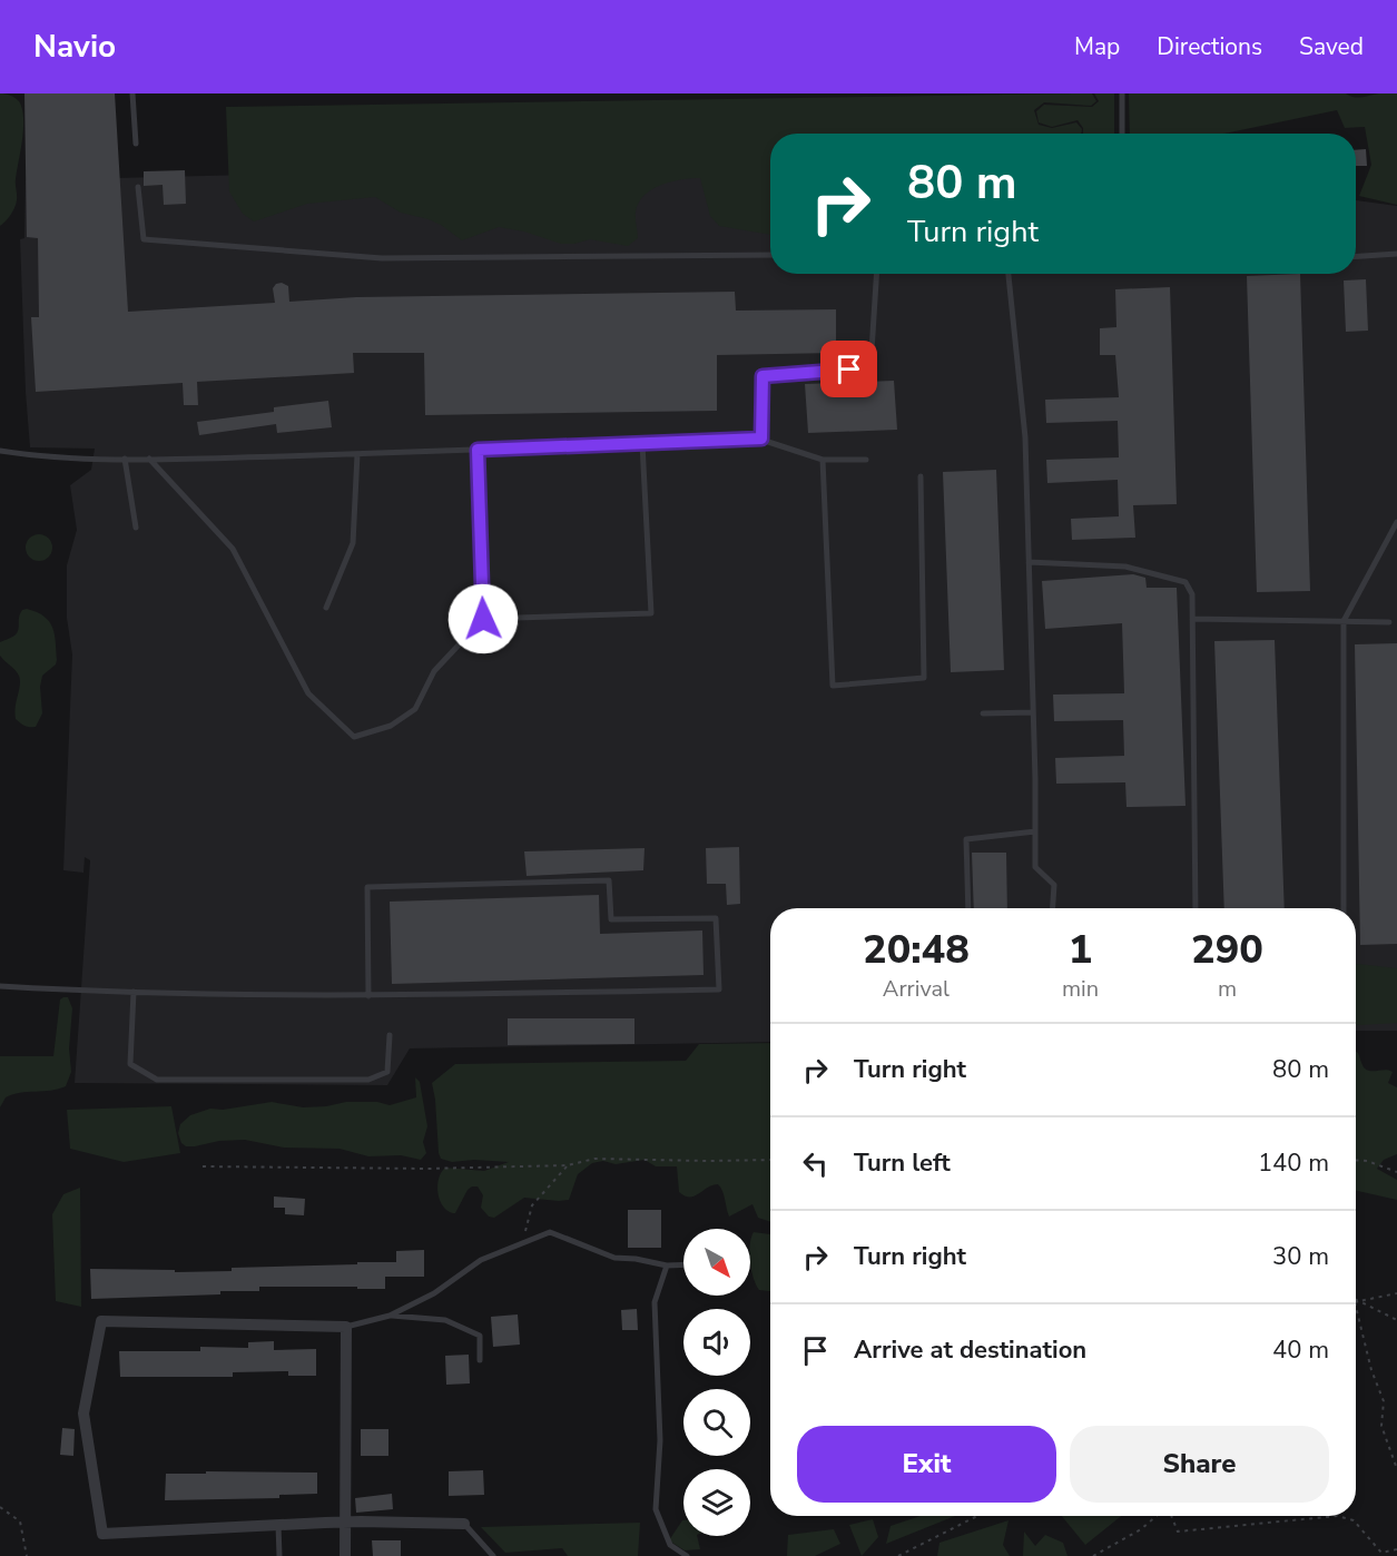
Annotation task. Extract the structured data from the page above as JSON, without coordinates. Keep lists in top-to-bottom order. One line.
{"north":"bottom right","page":{"header":"Navio","nav":["Map","Directions","Saved"],"turn":["80 m","Turn right"],"eta":["20:48","Arrival","1","min","290","m"],"list":[{"name":"Turn right","value":"80 m"},{"name":"Turn left","value":"140 m"},{"name":"Turn right","value":"30 m"},{"name":"Arrive at destination","value":"40 m"}],"buttons":["Exit","Share"]}}
